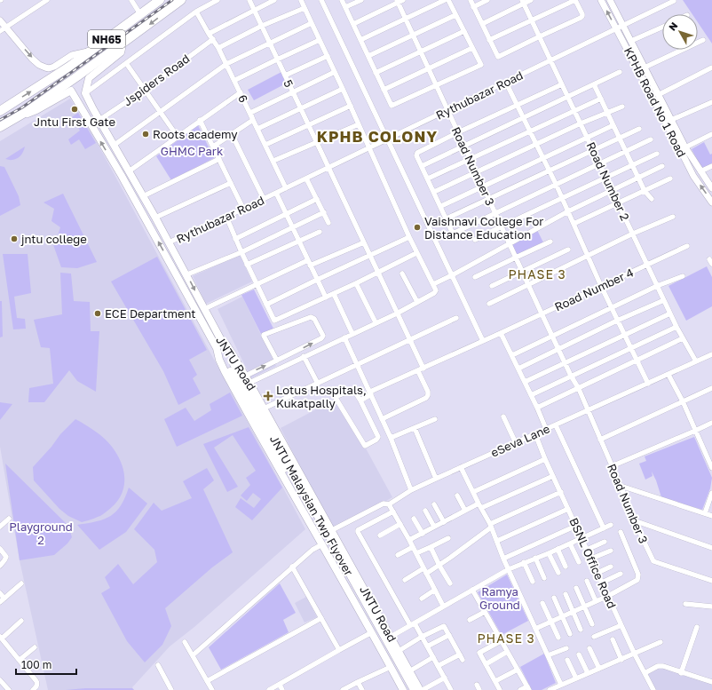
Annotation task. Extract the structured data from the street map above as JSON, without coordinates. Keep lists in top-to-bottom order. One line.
{"streets":{"highway":["NH65"],"main road":["KPHB Road No 1 Road","JNTU Road","JNTU Malaysian Twp Flyover"],"street":["Jspiders Road","5","Rythubazar Road","6","Road Number 3","Road Number 2","Road Number 4","eSeva Lane","BSNL Office Road"]},"crossings":[["NH65","JNTU Road"],["Jspiders Road","6"],["Jspiders Road","JNTU Road"],["5","Rythubazar Road"],["5","Road Number 4"],["Rythubazar Road","6"],["Rythubazar Road","KPHB Road No 1 Road"],["Rythubazar Road","Road Number 3"],["Rythubazar Road","Road Number 2"],["Rythubazar Road","JNTU Road"],["Road Number 3","Road Number 4"],["Road Number 3","eSeva Lane"],["Road Number 2","Road Number 4"],["Road Number 2","eSeva Lane"],["JNTU Road","eSeva Lane"],["JNTU Road","JNTU Malaysian Twp Flyover"],["eSeva Lane","BSNL Office Road"]],"districts":["KPHB COLONY","PHASE 3","PHASE 3"],"parks":["GHMC Park","Playground 2","Ramya Ground"],"places":{"other":["Jntu First Gate","Roots academy","Vaishnavi College For Distance Education","jntu college","ECE Department"],"health":["Lotus Hospitals, Kukatpally"]},"scale_bar":"100 m","north":"top left"}
